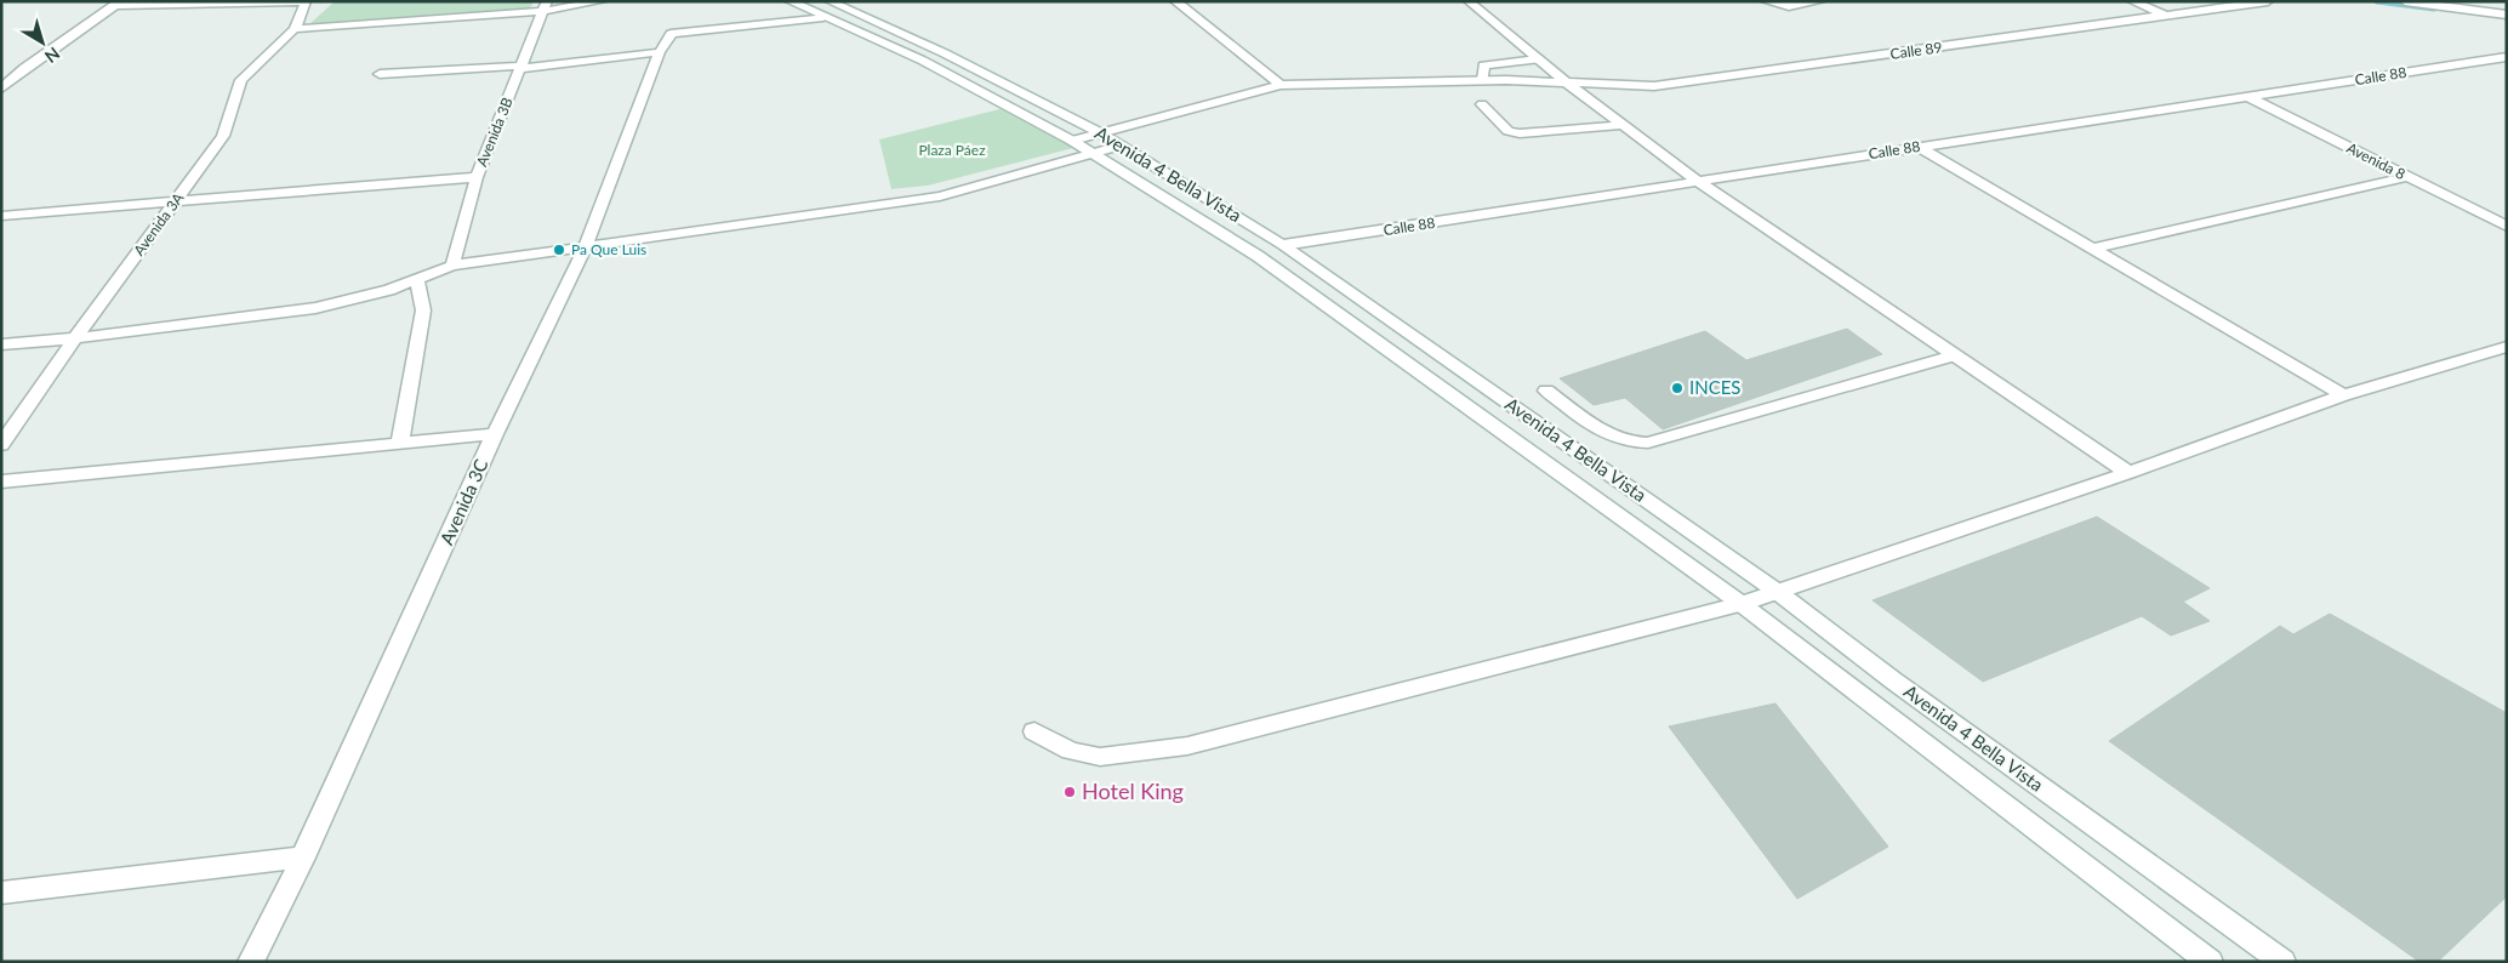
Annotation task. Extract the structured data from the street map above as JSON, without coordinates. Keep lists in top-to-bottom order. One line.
{"streets":{"street":["Calle 89","Calle 88","Avenida 3B","Avenida 8","Avenida 4 Bella Vista","Avenida 3A","Avenida 3C"]},"crossings":[["Calle 89","Avenida 4 Bella Vista"],["Calle 88","Avenida 8"],["Calle 88","Avenida 4 Bella Vista"]],"parks":["Plaza Páez"],"places":["Pa Que Luis","INCES","Hotel King"],"north":"bottom right"}
